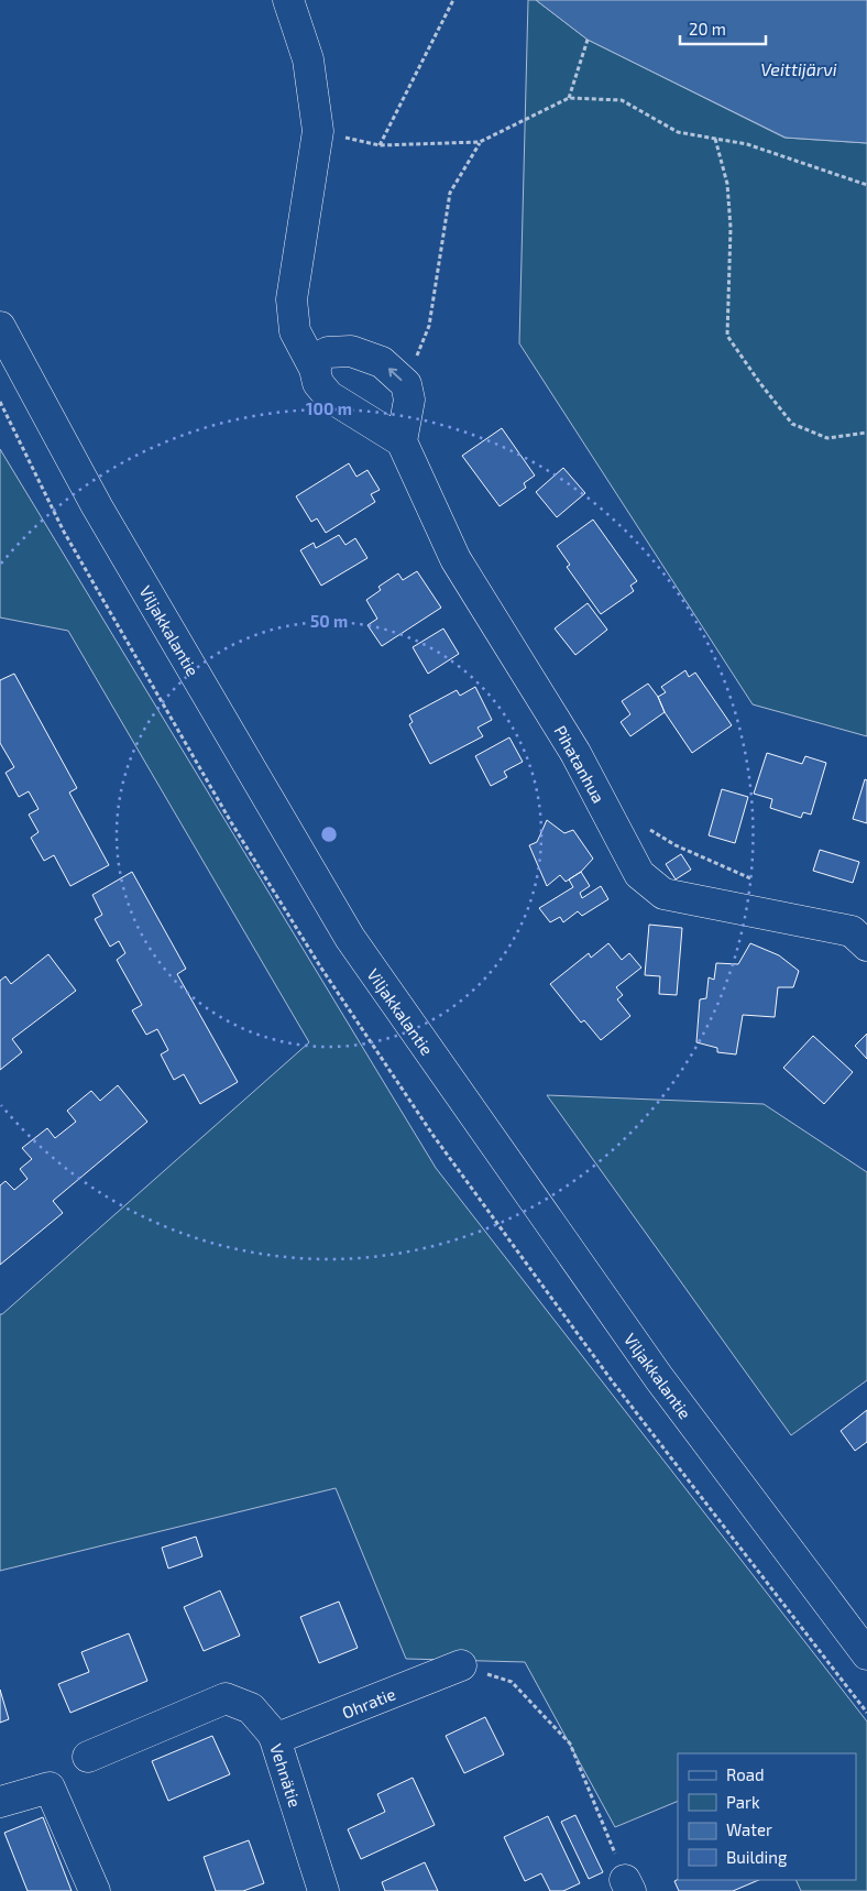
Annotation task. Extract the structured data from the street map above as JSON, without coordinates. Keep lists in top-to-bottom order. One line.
{"streets":{"street":["Viljakkalantie","Pihatanhua","Ohratie","Vehnätie"]},"crossings":[["Ohratie","Vehnätie"]],"water":["Veittijärvi"],"legend":["Road","Park","Water","Building"],"scale_bar":"20 m","rings":["100 m","50 m"]}
